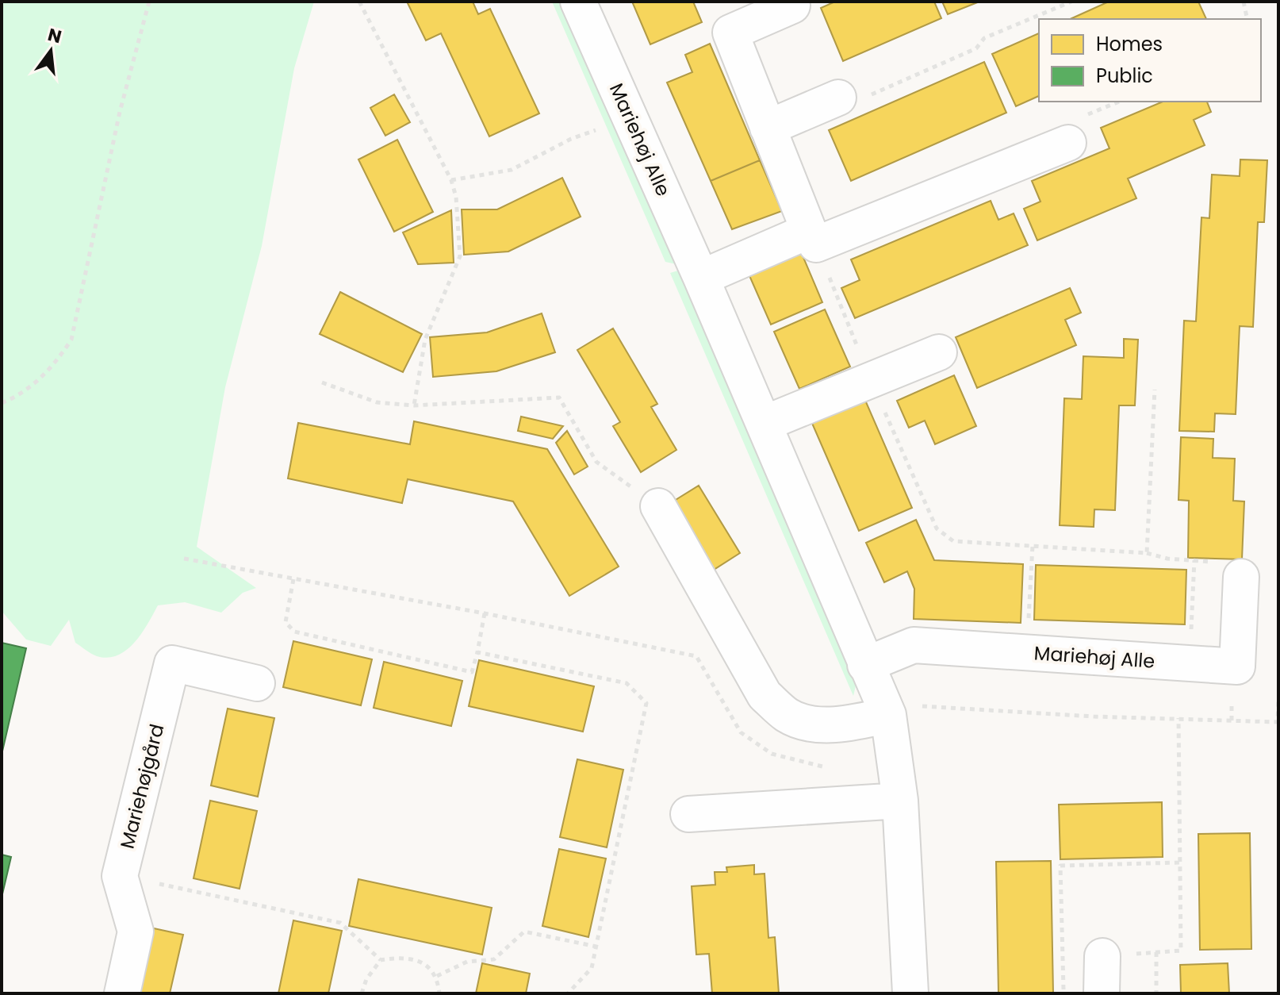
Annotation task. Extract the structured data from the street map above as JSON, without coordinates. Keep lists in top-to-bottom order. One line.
{"streets":{"street":["Mariehøj Alle","Mariehøjgård"]},"legend":["Homes","Public"],"north":"top"}
